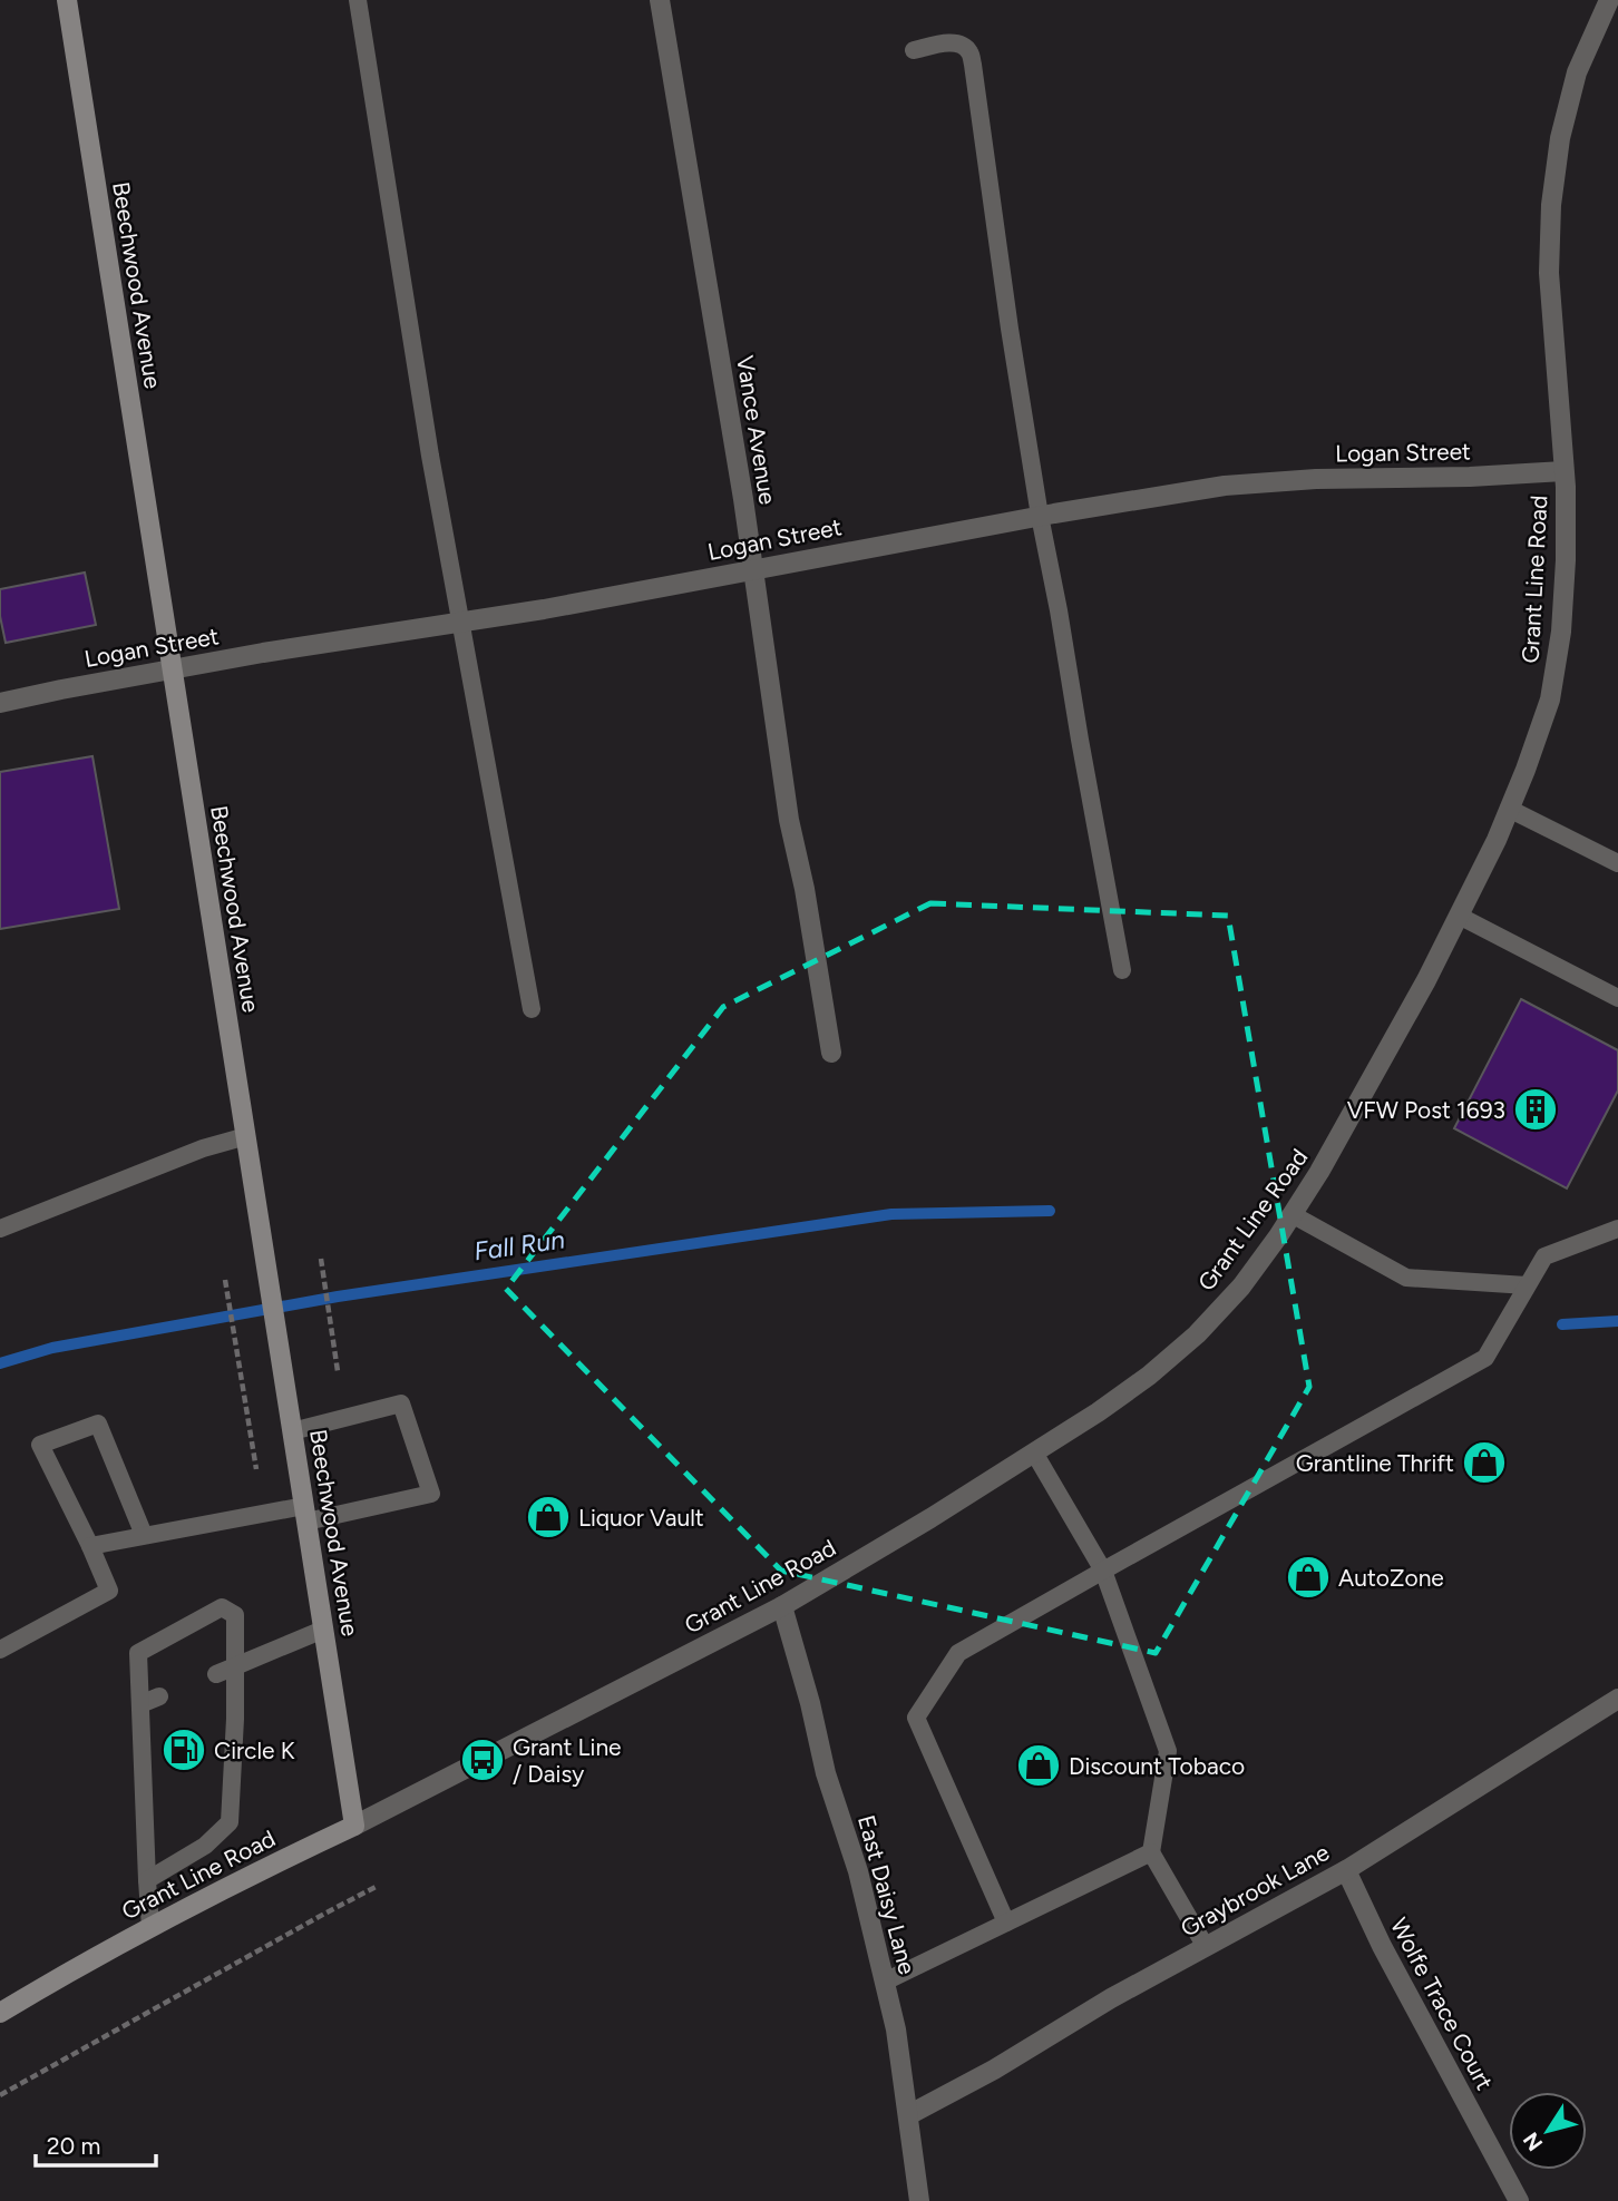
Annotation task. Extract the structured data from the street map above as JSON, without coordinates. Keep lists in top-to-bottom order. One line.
{"streets":{"main road":["Beechwood Avenue","Grant Line Road"],"street":["Vance Avenue","Logan Street","Graybrook Lane","East Daisy Lane","Wolfe Trace Court"]},"crossings":[["Beechwood Avenue","Logan Street"],["Beechwood Avenue","Grant Line Road"],["Vance Avenue","Logan Street"],["Logan Street","Grant Line Road"],["Grant Line Road","East Daisy Lane"],["Graybrook Lane","East Daisy Lane"],["Graybrook Lane","Wolfe Trace Court"]],"water":["Fall Run"],"places":{"building":["VFW Post 1693"],"shop":["Grantline Thrift","Liquor Vault","AutoZone","Discount Tobaco"],"fuel station":["Circle K"],"bus stop":["Grant Line / Daisy"]},"scale_bar":"20 m","north":"bottom left"}
